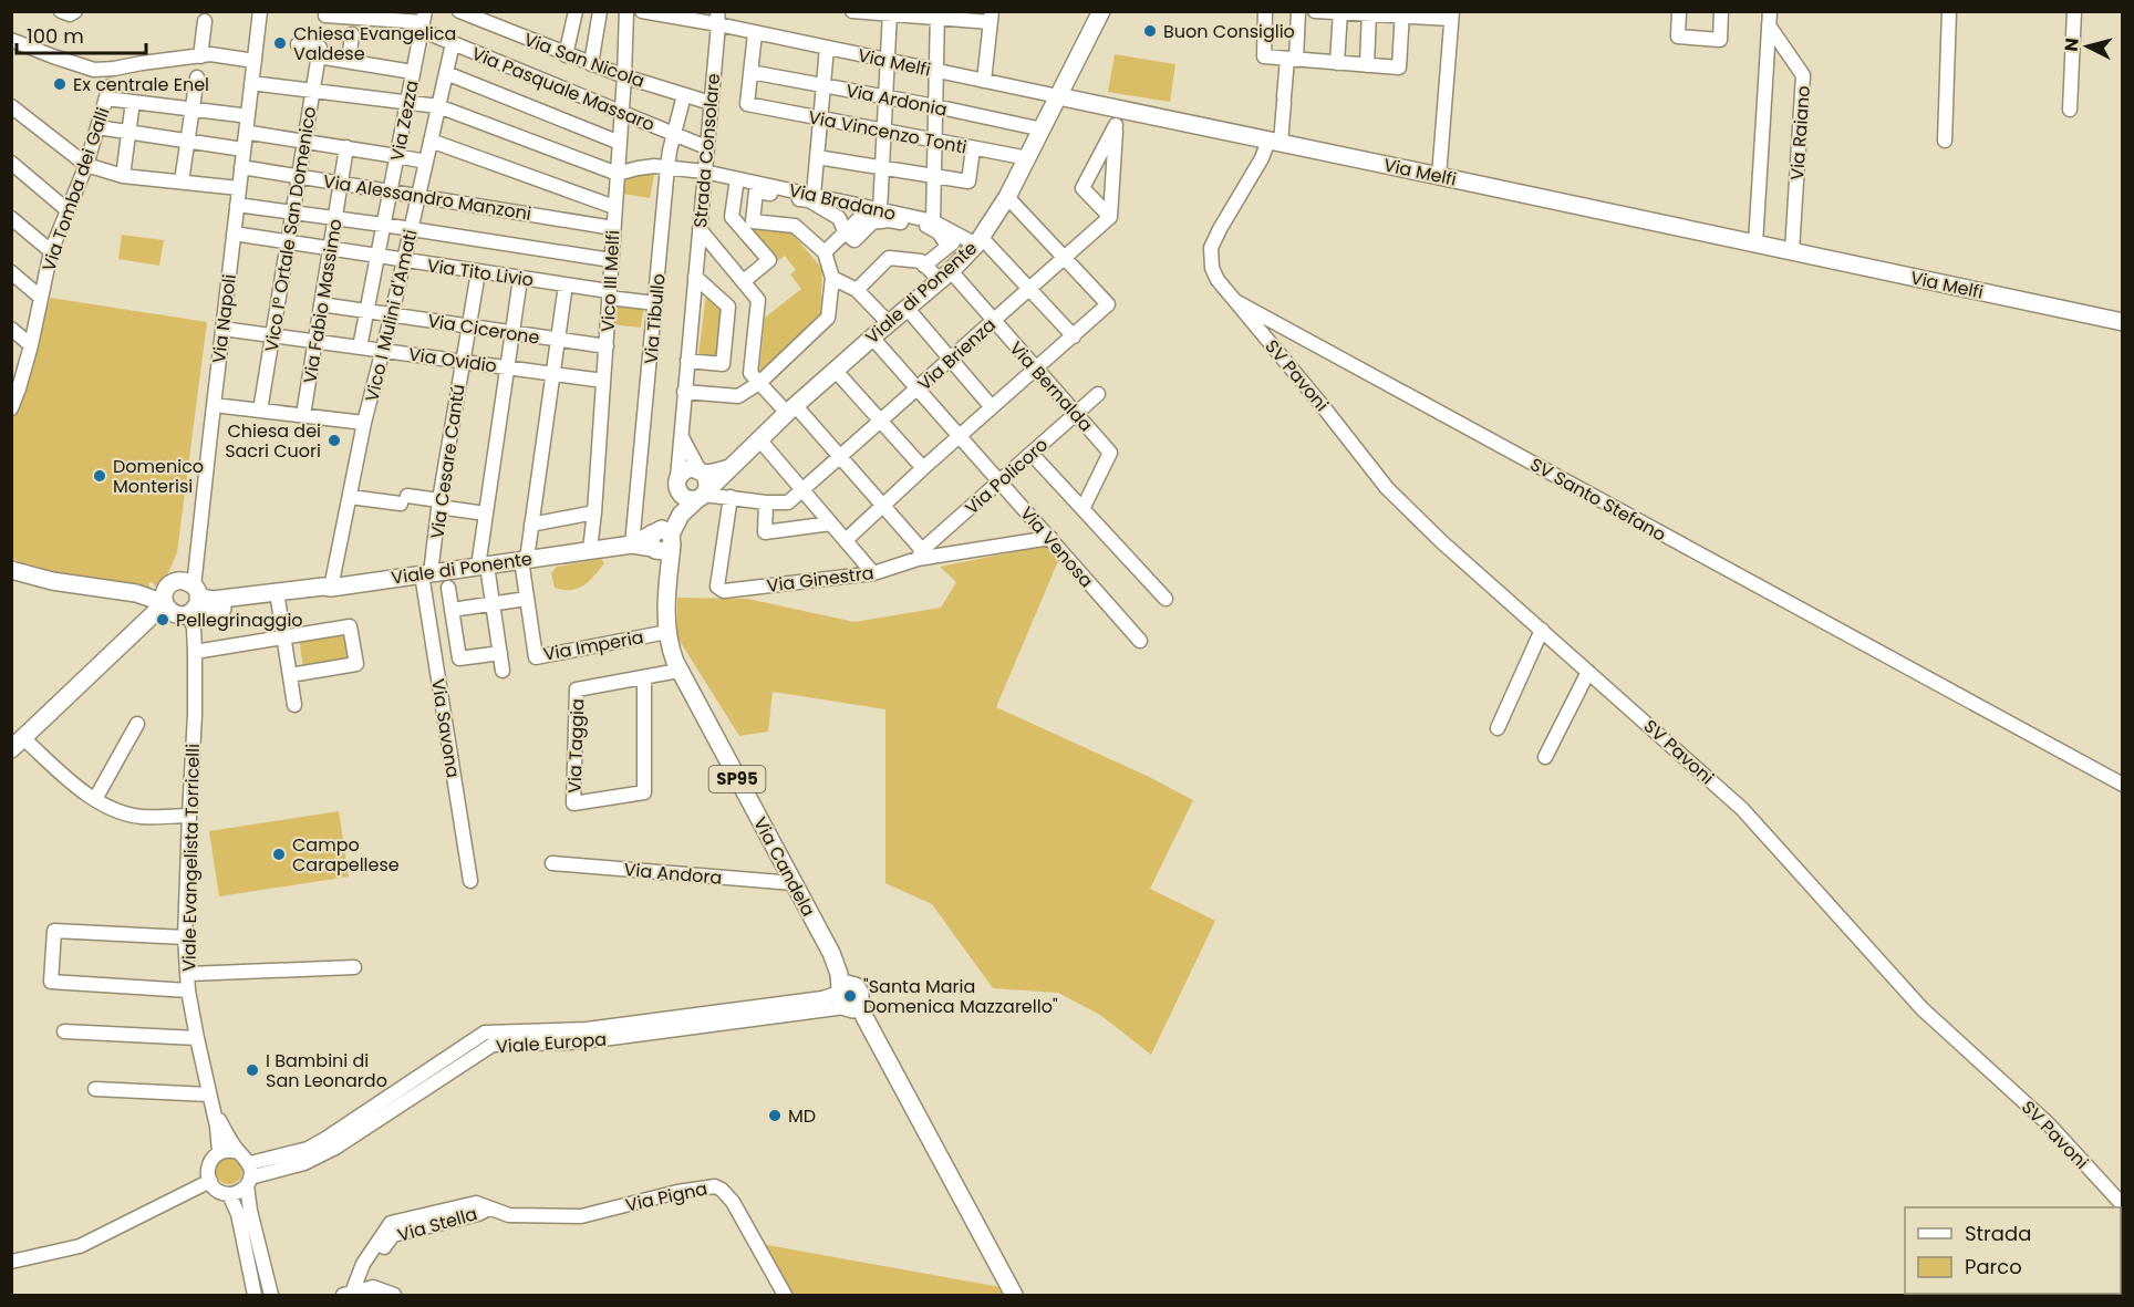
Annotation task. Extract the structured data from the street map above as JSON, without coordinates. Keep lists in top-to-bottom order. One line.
{"streets":{"main road":["Via Melfi","Viale di Ponente","SP95","Via Candela"],"street":["Via San Nicola","Via Pasquale Massaro","Via Ardonia","Via Zezza","Via Vincenzo Tonti","Via Raiano","Strada Consolare","Via Tomba dei Galli","Via Alessandro Manzoni","Via Bradano","Vico I° Ortale San Domenico","Via Tito Livio","Vico III Melfi","Via Fabio Massimo","Vico I Mulini d'Amati","Via Napoli","Via Tibullo","Via Cicerone","Via Brienza","Via Ovidio","SV Pavoni","Via Bernalda","Via Cesare Cantú","Via Policoro","SV Santo Stefano","Via Venosa","Via Ginestra","Via Imperia","Via Savona","Via Taggia","Viale Evangelista Torricelli","Via Andora","Viale Europa","Via Pigna","Via Stella"]},"crossings":[["Via San Nicola","Strada Consolare"],["Via San Nicola","Vico III Melfi"],["Via San Nicola","Via Tibullo"],["Via Melfi","Via Raiano"],["Via Melfi","Strada Consolare"],["Via Melfi","Viale di Ponente"],["Via Melfi","SV Santo Stefano"],["Via Pasquale Massaro","Via Zezza"],["Via Pasquale Massaro","Strada Consolare"],["Via Pasquale Massaro","Vico III Melfi"],["Via Pasquale Massaro","Vico I Mulini d'Amati"],["Via Pasquale Massaro","Via Tibullo"],["Via Ardonia","Via Vincenzo Tonti"],["Via Ardonia","Viale di Ponente"],["Via Zezza","Via Alessandro Manzoni"],["Via Zezza","Via Tito Livio"],["Via Zezza","Via Cicerone"],["Via Zezza","Via Ovidio"],["Via Vincenzo Tonti","Viale di Ponente"],["Strada Consolare","Via Bradano"],["Strada Consolare","Viale di Ponente"],["Via Alessandro Manzoni","Vico I° Ortale San Domenico"],["Via Alessandro Manzoni","Vico III Melfi"],["Via Alessandro Manzoni","Via Fabio Massimo"],["Via Alessandro Manzoni","Vico I Mulini d'Amati"],["Via Alessandro Manzoni","Via Napoli"],["Via Bradano","Vico III Melfi"],["Via Bradano","Viale di Ponente"],["Via Bradano","Via Tibullo"],["Via Bradano","Via Brienza"],["Vico I° Ortale San Domenico","Via Tito Livio"],["Vico I° Ortale San Domenico","Via Ovidio"],["Via Tito Livio","Vico III Melfi"],["Via Tito Livio","Via Fabio Massimo"],["Via Tito Livio","Vico I Mulini d'Amati"],["Via Tito Livio","Via Napoli"],["Via Tito Livio","Via Tibullo"],["Via Tito Livio","Via Cesare Cantú"],["Via Tito Livio","Via Imperia"],["Vico III Melfi","Viale di Ponente"],["Vico III Melfi","Via Cicerone"],["Vico III Melfi","Via Ovidio"],["Viale di Ponente","Vico I Mulini d'Amati"],["Viale di Ponente","Via Napoli"],["Viale di Ponente","Via Tibullo"],["Viale di Ponente","Via Bernalda"],["Viale di Ponente","Via Cesare Cantú"],["Viale di Ponente","Via Imperia"],["Viale di Ponente","Via Savona"],["Viale di Ponente","Viale Evangelista Torricelli"],["Viale di Ponente","Via Candela"],["Via Fabio Massimo","Via Cicerone"],["Via Fabio Massimo","Via Ovidio"],["Vico I Mulini d'Amati","Via Cicerone"],["Vico I Mulini d'Amati","Via Ovidio"],["Via Napoli","Via Ovidio"],["Via Napoli","Viale Evangelista Torricelli"],["Via Cicerone","Via Cesare Cantú"],["Via Cicerone","Via Imperia"],["Via Brienza","Via Bernalda"],["Via Brienza","Via Venosa"],["Via Ovidio","Via Cesare Cantú"],["Via Ovidio","Via Imperia"],["SV Pavoni","SV Santo Stefano"],["Via Bernalda","Via Policoro"],["Via Cesare Cantú","Via Savona"],["Via Policoro","Via Venosa"],["Via Policoro","Via Ginestra"],["Via Venosa","Via Ginestra"],["Via Imperia","Via Candela"],["Via Taggia","Via Candela"],["Viale Evangelista Torricelli","Viale Europa"],["Via Candela","Via Andora"],["Via Candela","Viale Europa"],["Via Pigna","Via Stella"]],"places":["Buon Consiglio","Chiesa Evangelica Valdese","Ex centrale Enel","Chiesa dei Sacri Cuori","Domenico Monterisi","Pellegrinaggio","Campo Carapellese","\"Santa Maria Domenica Mazzarello\"","I Bambini di San Leonardo","MD"],"legend":["Strada","Parco"],"scale_bar":"100 m","north":"left"}
